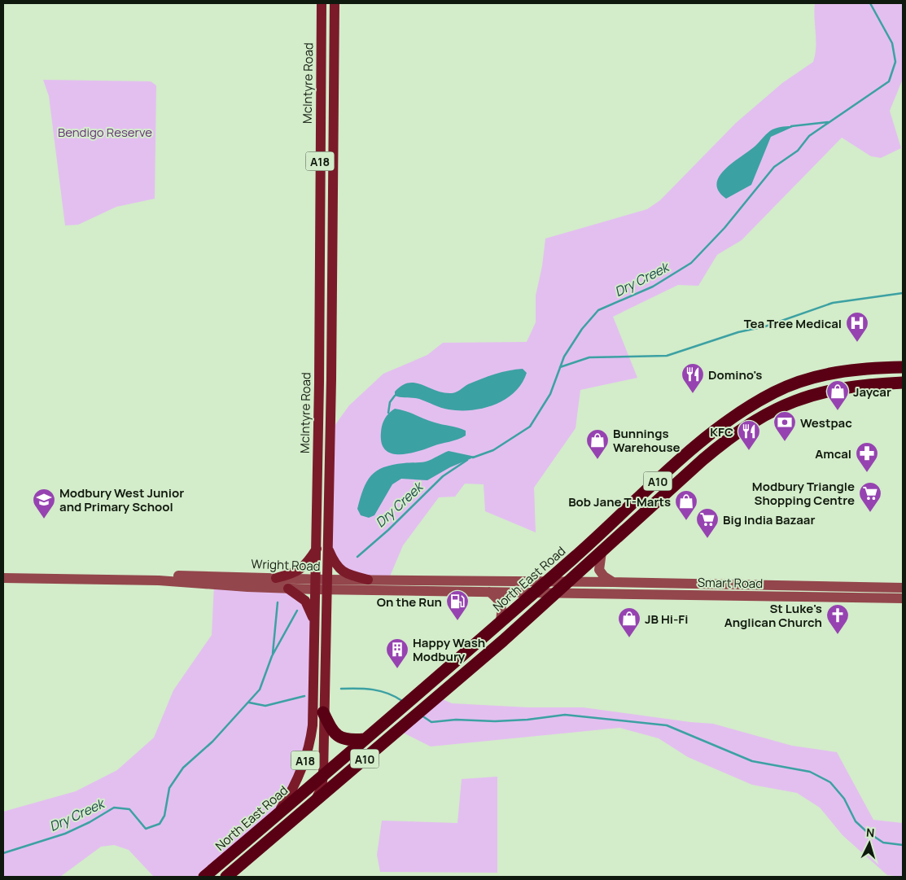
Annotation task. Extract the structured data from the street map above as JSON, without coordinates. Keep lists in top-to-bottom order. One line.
{"streets":{"highway":["A10","North East Road"],"main road":["McIntyre Road","A18","Wright Road","Smart Road"]},"crossings":[["McIntyre Road","A10"],["McIntyre Road","Wright Road"],["McIntyre Road","North East Road"],["A10","Wright Road"],["A10","Smart Road"],["Wright Road","North East Road"],["Wright Road","Smart Road"]],"water":["Dry Creek"],"parks":["Bendigo Reserve"],"places":{"hospital":["Tea Tree Medical"],"restaurant":["Domino's","KFC"],"shop":["Jaycar","Bunnings Warehouse","Bob Jane T-Marts","JB Hi-Fi"],"bank":["Westpac"],"pharmacy":["Amcal"],"supermarket":["Modbury Triangle Shopping Centre","Big India Bazaar"],"school or university":["Modbury West Junior and Primary School"],"fuel station":["On the Run"],"church":["St Luke's Anglican Church"],"building":["Happy Wash Modbury"]},"north":"top"}
